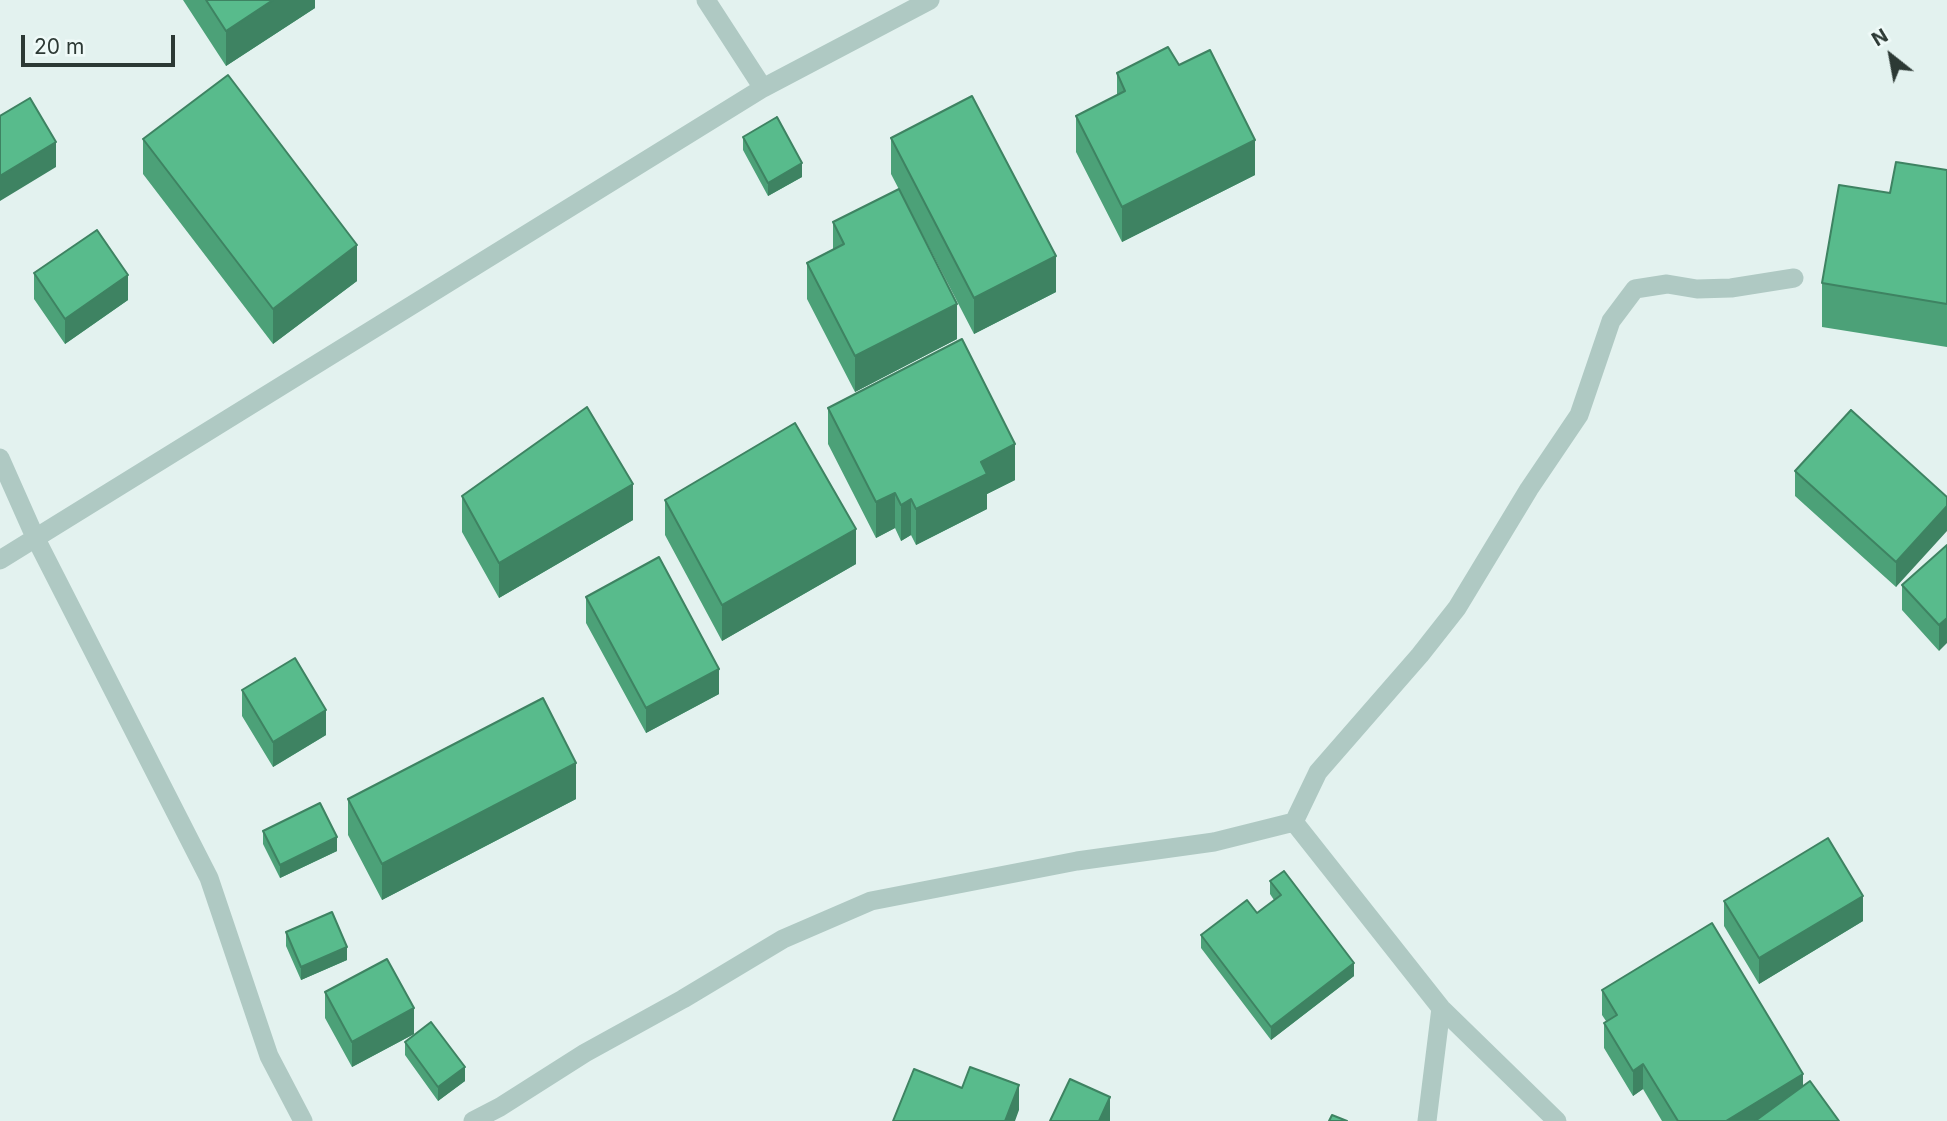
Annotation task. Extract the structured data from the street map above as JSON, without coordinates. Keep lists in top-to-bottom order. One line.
{"scale_bar":"20 m","north":"top left"}
